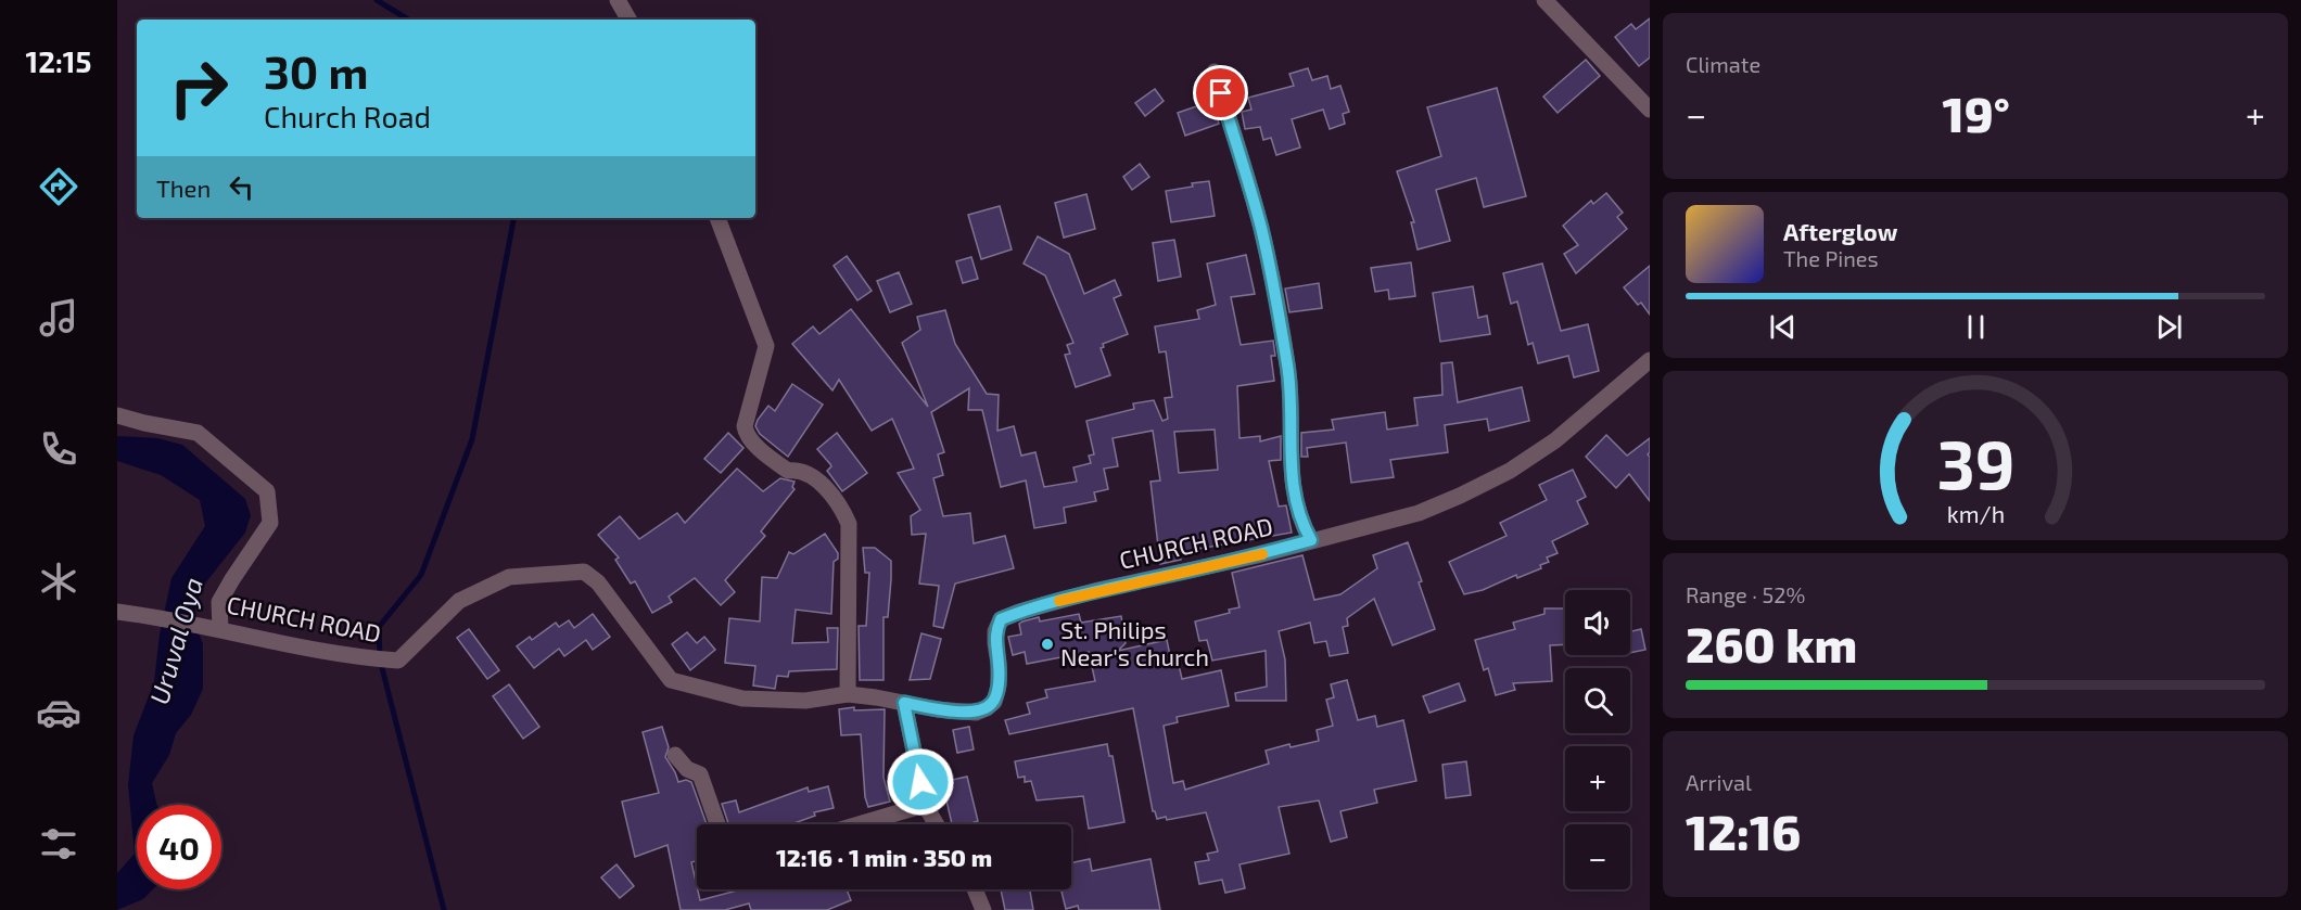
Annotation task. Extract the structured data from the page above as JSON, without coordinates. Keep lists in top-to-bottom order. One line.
{"streets":{"street":["CHURCH ROAD"]},"water":["Uruval Oya"],"places":["St. Philips Near's church"],"page":{"tabs":"12:15","tile":["Climate",["Range · 52%","260 km"],["Arrival","12:16"]],"turn":["30 m","Church Road"],"heat":["−","19°","+"],"then":"Then","song":["Afterglow","The Pines"],"map_buttons":["+","−"],"limit":"40","trip":"12:16 · 1 min · 350 m","gauge":["39","km/h"]}}
